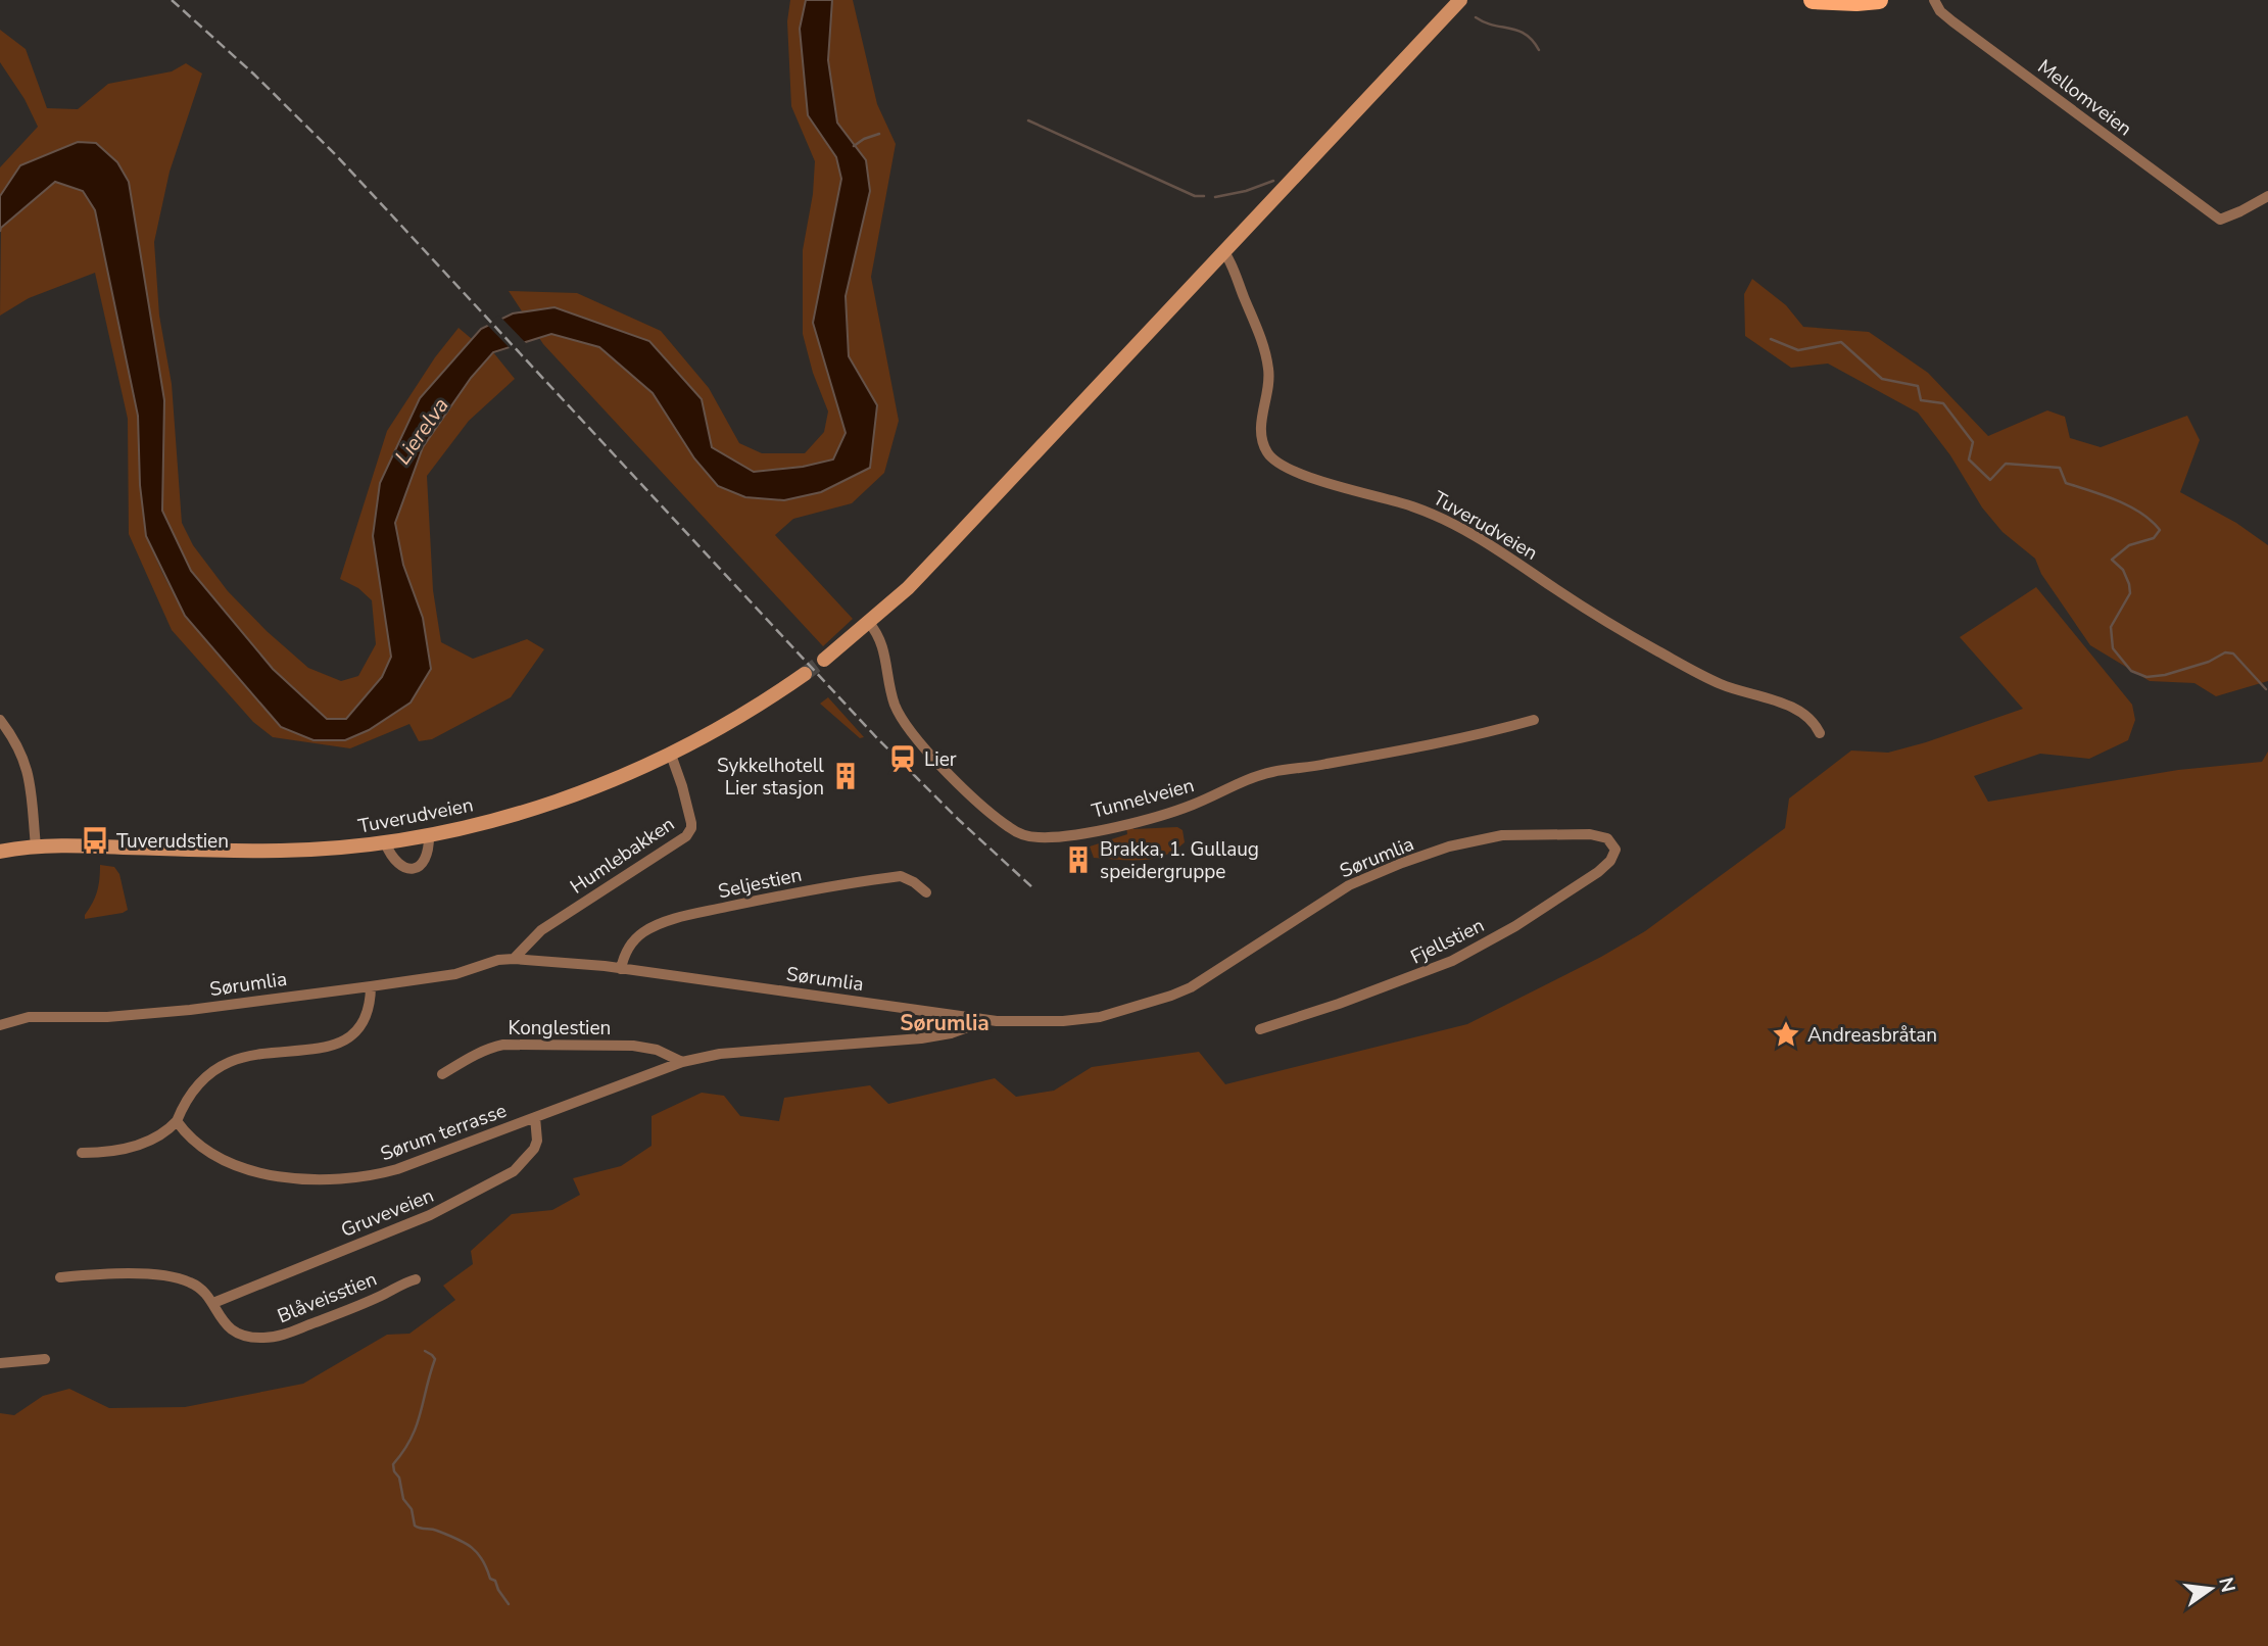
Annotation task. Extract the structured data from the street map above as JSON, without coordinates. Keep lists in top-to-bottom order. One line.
{"streets":{"main road":["Tuverudveien"],"street":["Mellomveien","Tunnelveien","Humlebakken","Sørumlia","Seljestien","Fjellstien","Konglestien","Sørum terrasse","Gruveveien","Blåveisstien"]},"crossings":[["Tuverudveien","Humlebakken"],["Humlebakken","Sørumlia"],["Sørumlia","Seljestien"],["Sørumlia","Fjellstien"],["Sørumlia","Sørum terrasse"],["Konglestien","Sørum terrasse"],["Sørum terrasse","Gruveveien"],["Gruveveien","Blåveisstien"]],"districts":["Sørumlia"],"water":["Lierelva"],"places":{"station":["Lier"],"building":["Sykkelhotell Lier stasjon","Brakka, 1. Gullaug speidergruppe"],"bus stop":["Tuverudstien"],"place":["Andreasbråtan"]},"north":"right"}
